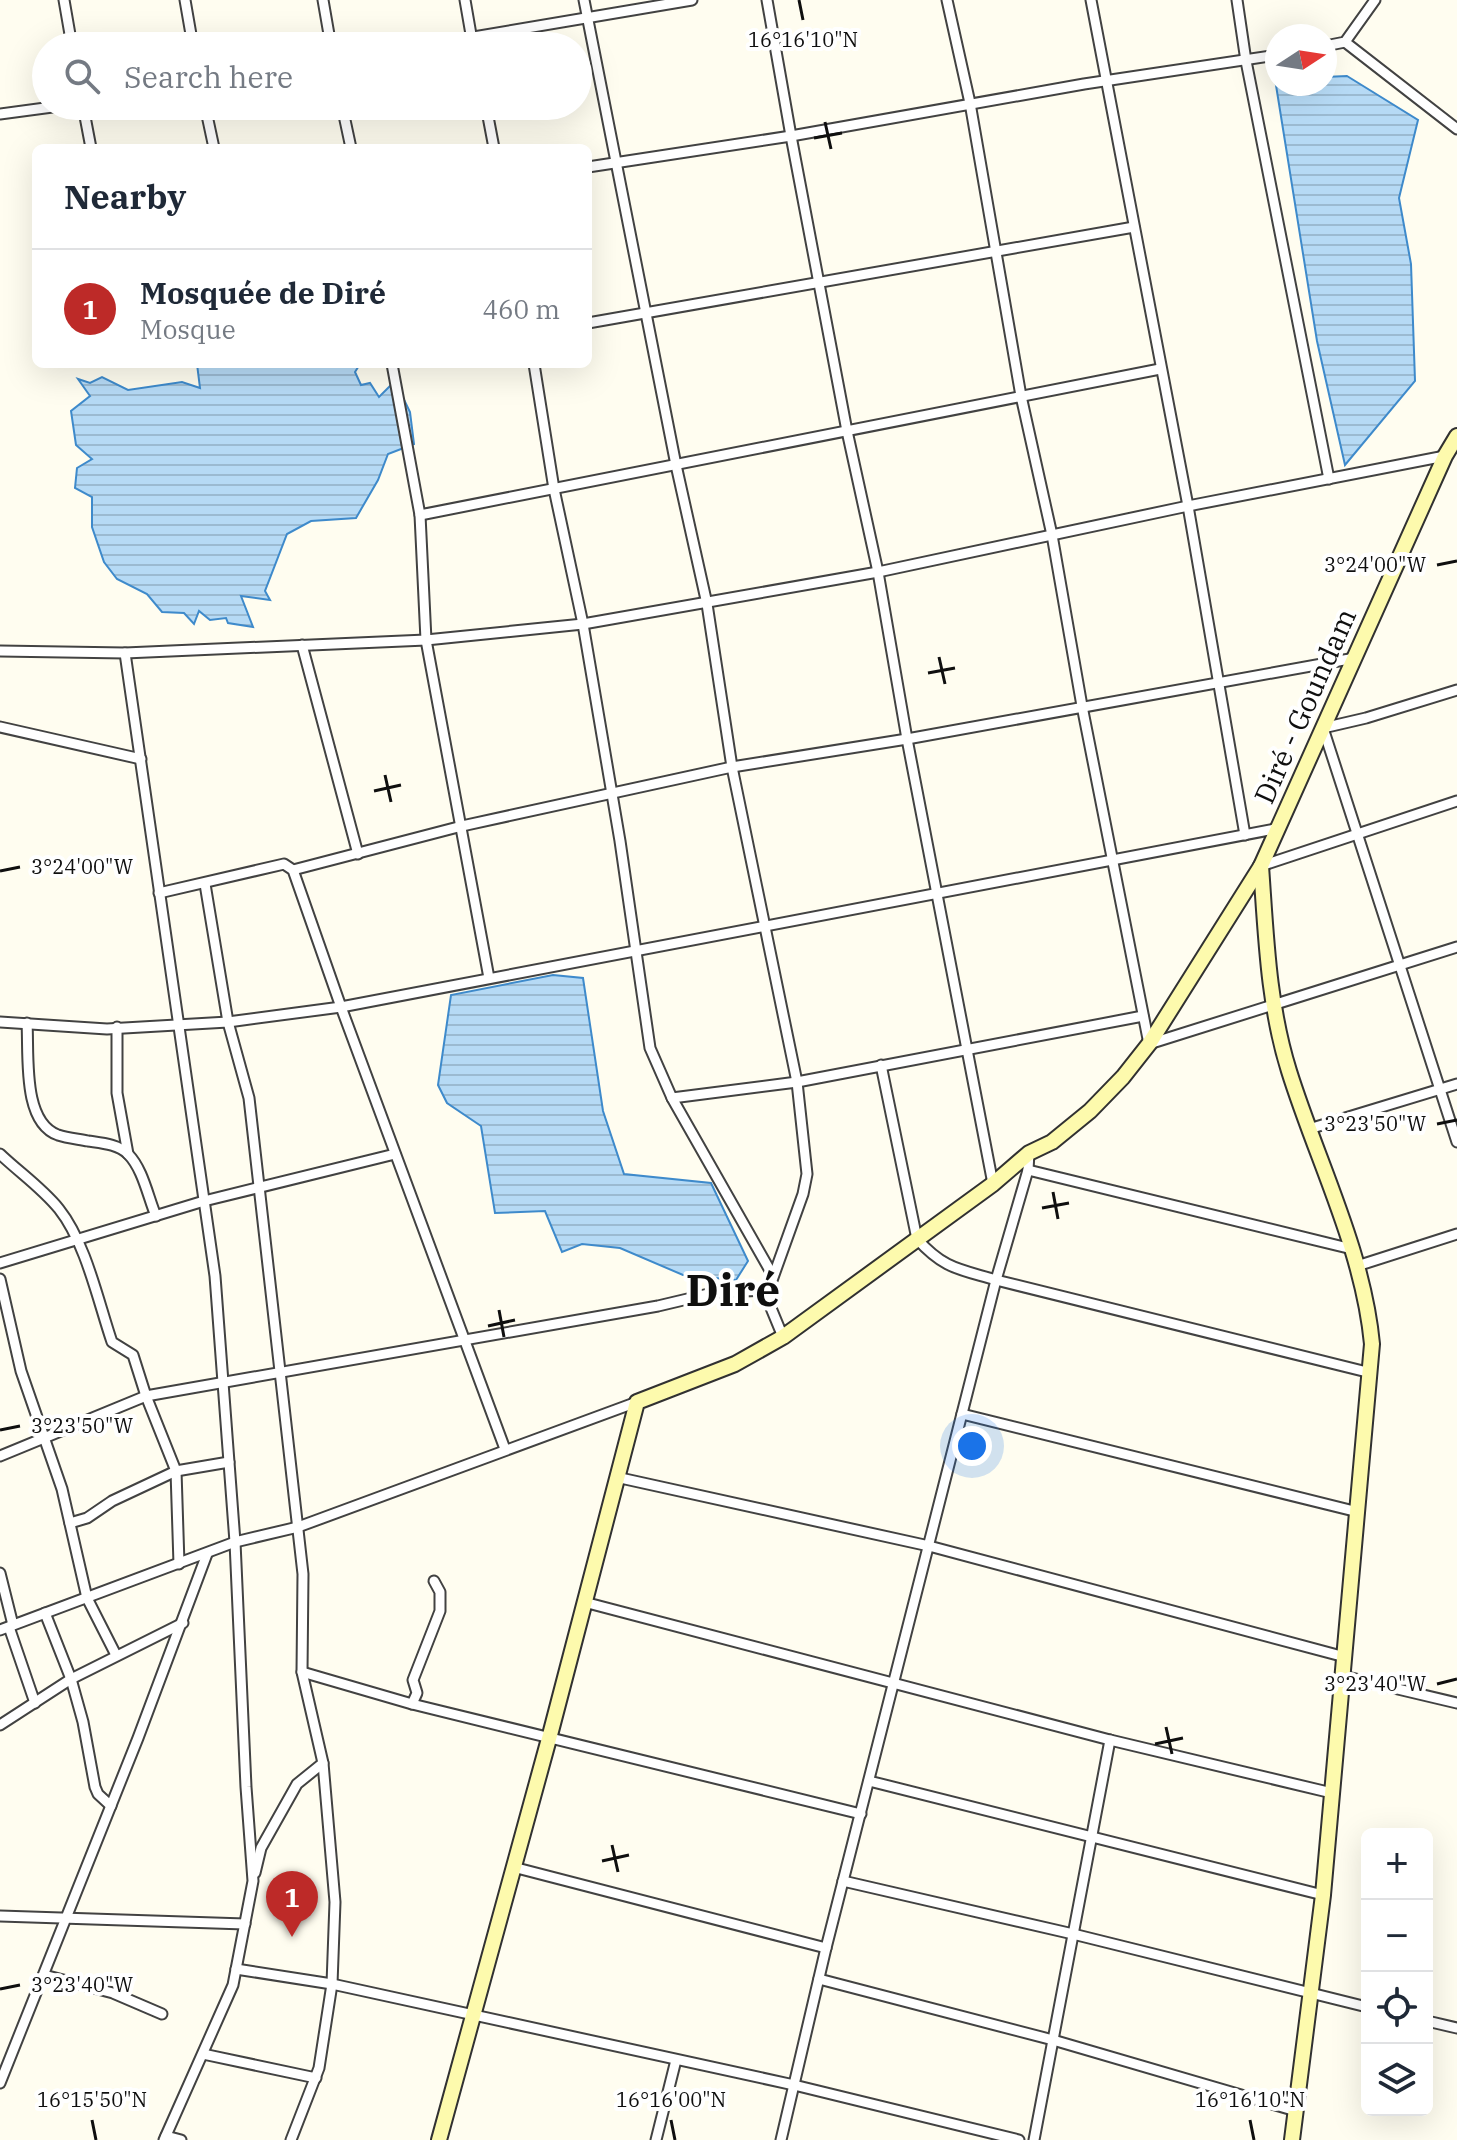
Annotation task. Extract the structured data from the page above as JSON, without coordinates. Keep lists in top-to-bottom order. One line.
{"streets":{"main road":["Diré - Goundam"]},"districts":["Diré"],"north":"right","page":{"search":"Search here","heading":"Nearby","list":[{"mark":"1","name":"Mosquée de Diré","note":"Mosque","value":"460 m"}],"map_buttons":["+","−"],"pins":"1"},"coordinates":["16°16'10\"N","3°24'00\"W","3°23'50\"W","3°23'40\"W","16°15'50\"N","16°16'00\"N"]}
